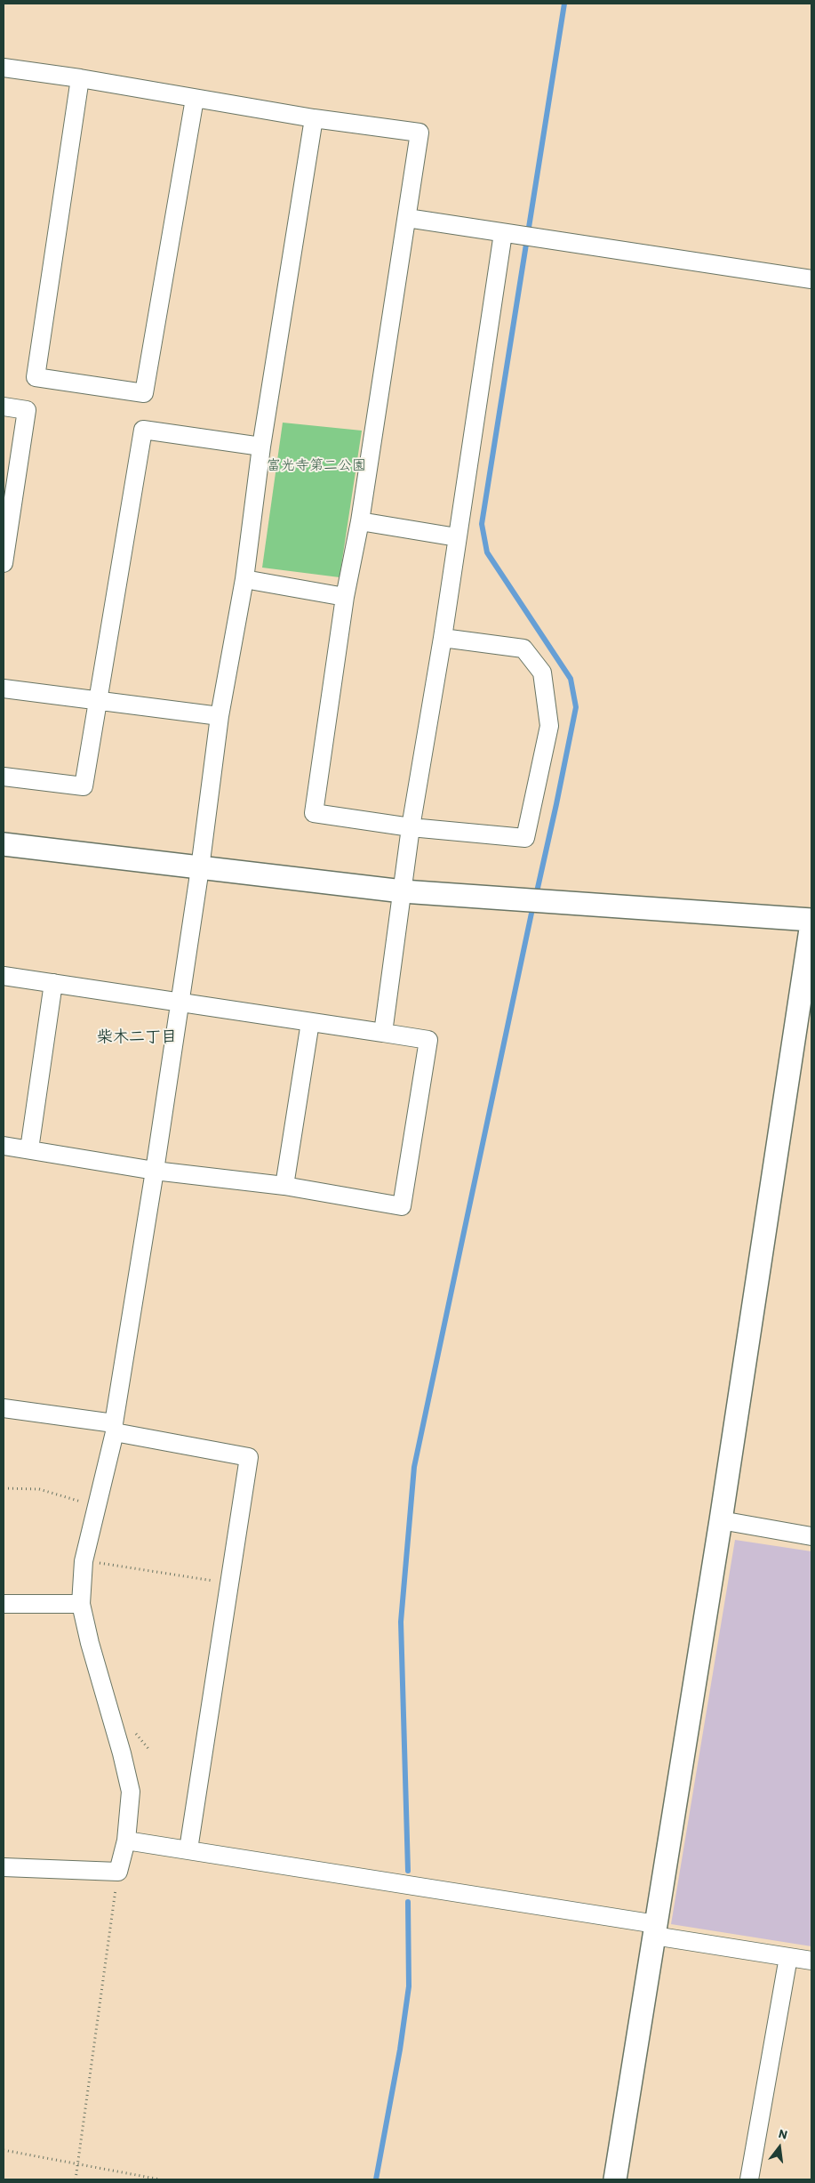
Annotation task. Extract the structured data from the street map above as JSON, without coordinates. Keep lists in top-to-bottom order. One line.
{"districts":["柴木二丁目"],"parks":["富光寺第二公園"],"north":"top"}
